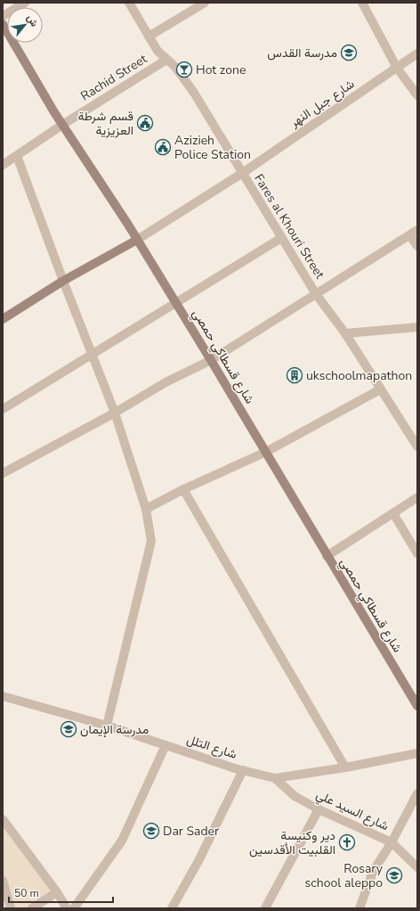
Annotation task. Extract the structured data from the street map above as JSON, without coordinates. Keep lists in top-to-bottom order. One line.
{"streets":{"main road":["شارع قسطاكي حمصي"],"street":["Rachid Street","شارع جبل النهر","Fares al Khouri Street","شارع التلل","شارع السيد علي"]},"crossings":[["Rachid Street","Fares al Khouri Street"],["Rachid Street","شارع قسطاكي حمصي"],["شارع جبل النهر","Fares al Khouri Street"],["شارع جبل النهر","شارع قسطاكي حمصي"],["شارع التلل","شارع السيد علي"]],"places":{"school or university":["مدرسة القدس","مدرسة الإيمان","Dar Sader","Rosary school aleppo"],"bar":["Hot zone"],"public building":["قسم شرطة العزيزية","Azizieh Police Station"],"building":["ukschoolmapathon"],"church":["دير وكنيسة القلبيت الأقدسين"]},"scale_bar":"50 m","north":"top right"}
